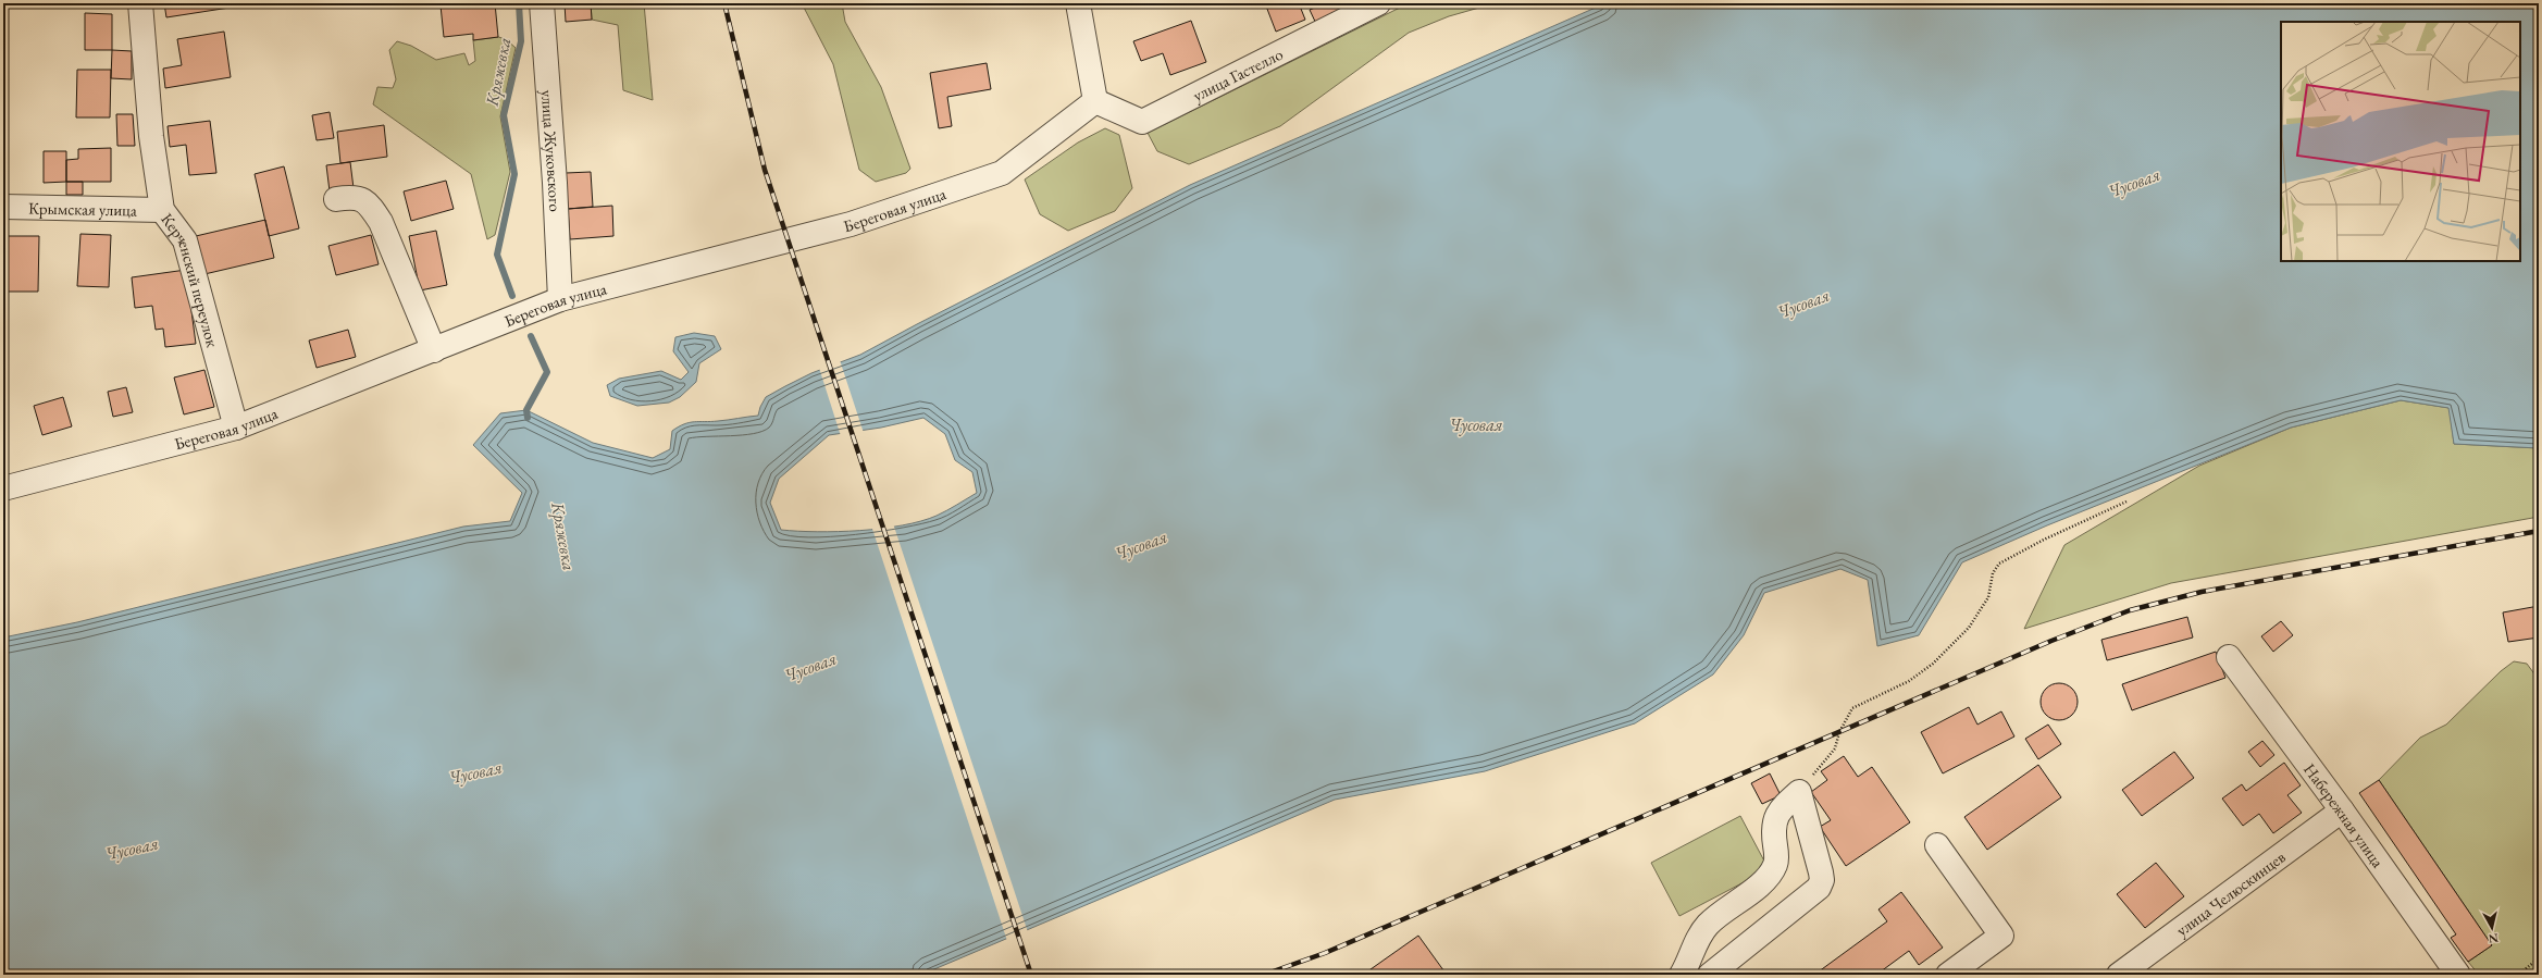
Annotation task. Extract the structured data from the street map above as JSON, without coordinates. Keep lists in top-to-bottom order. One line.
{"streets":{"street":["улица Гастелло","улица Жуковского","Крымская улица","Береговая улица","Керченский переулок","Набережная улица","улица Челюскинцев"]},"crossings":[["улица Гастелло","Береговая улица"],["улица Жуковского","Береговая улица"],["Крымская улица","Керченский переулок"],["Береговая улица","Керченский переулок"],["Набережная улица","улица Челюскинцев"]],"water":["Кряжевка","Чусовая"],"north":"bottom"}
